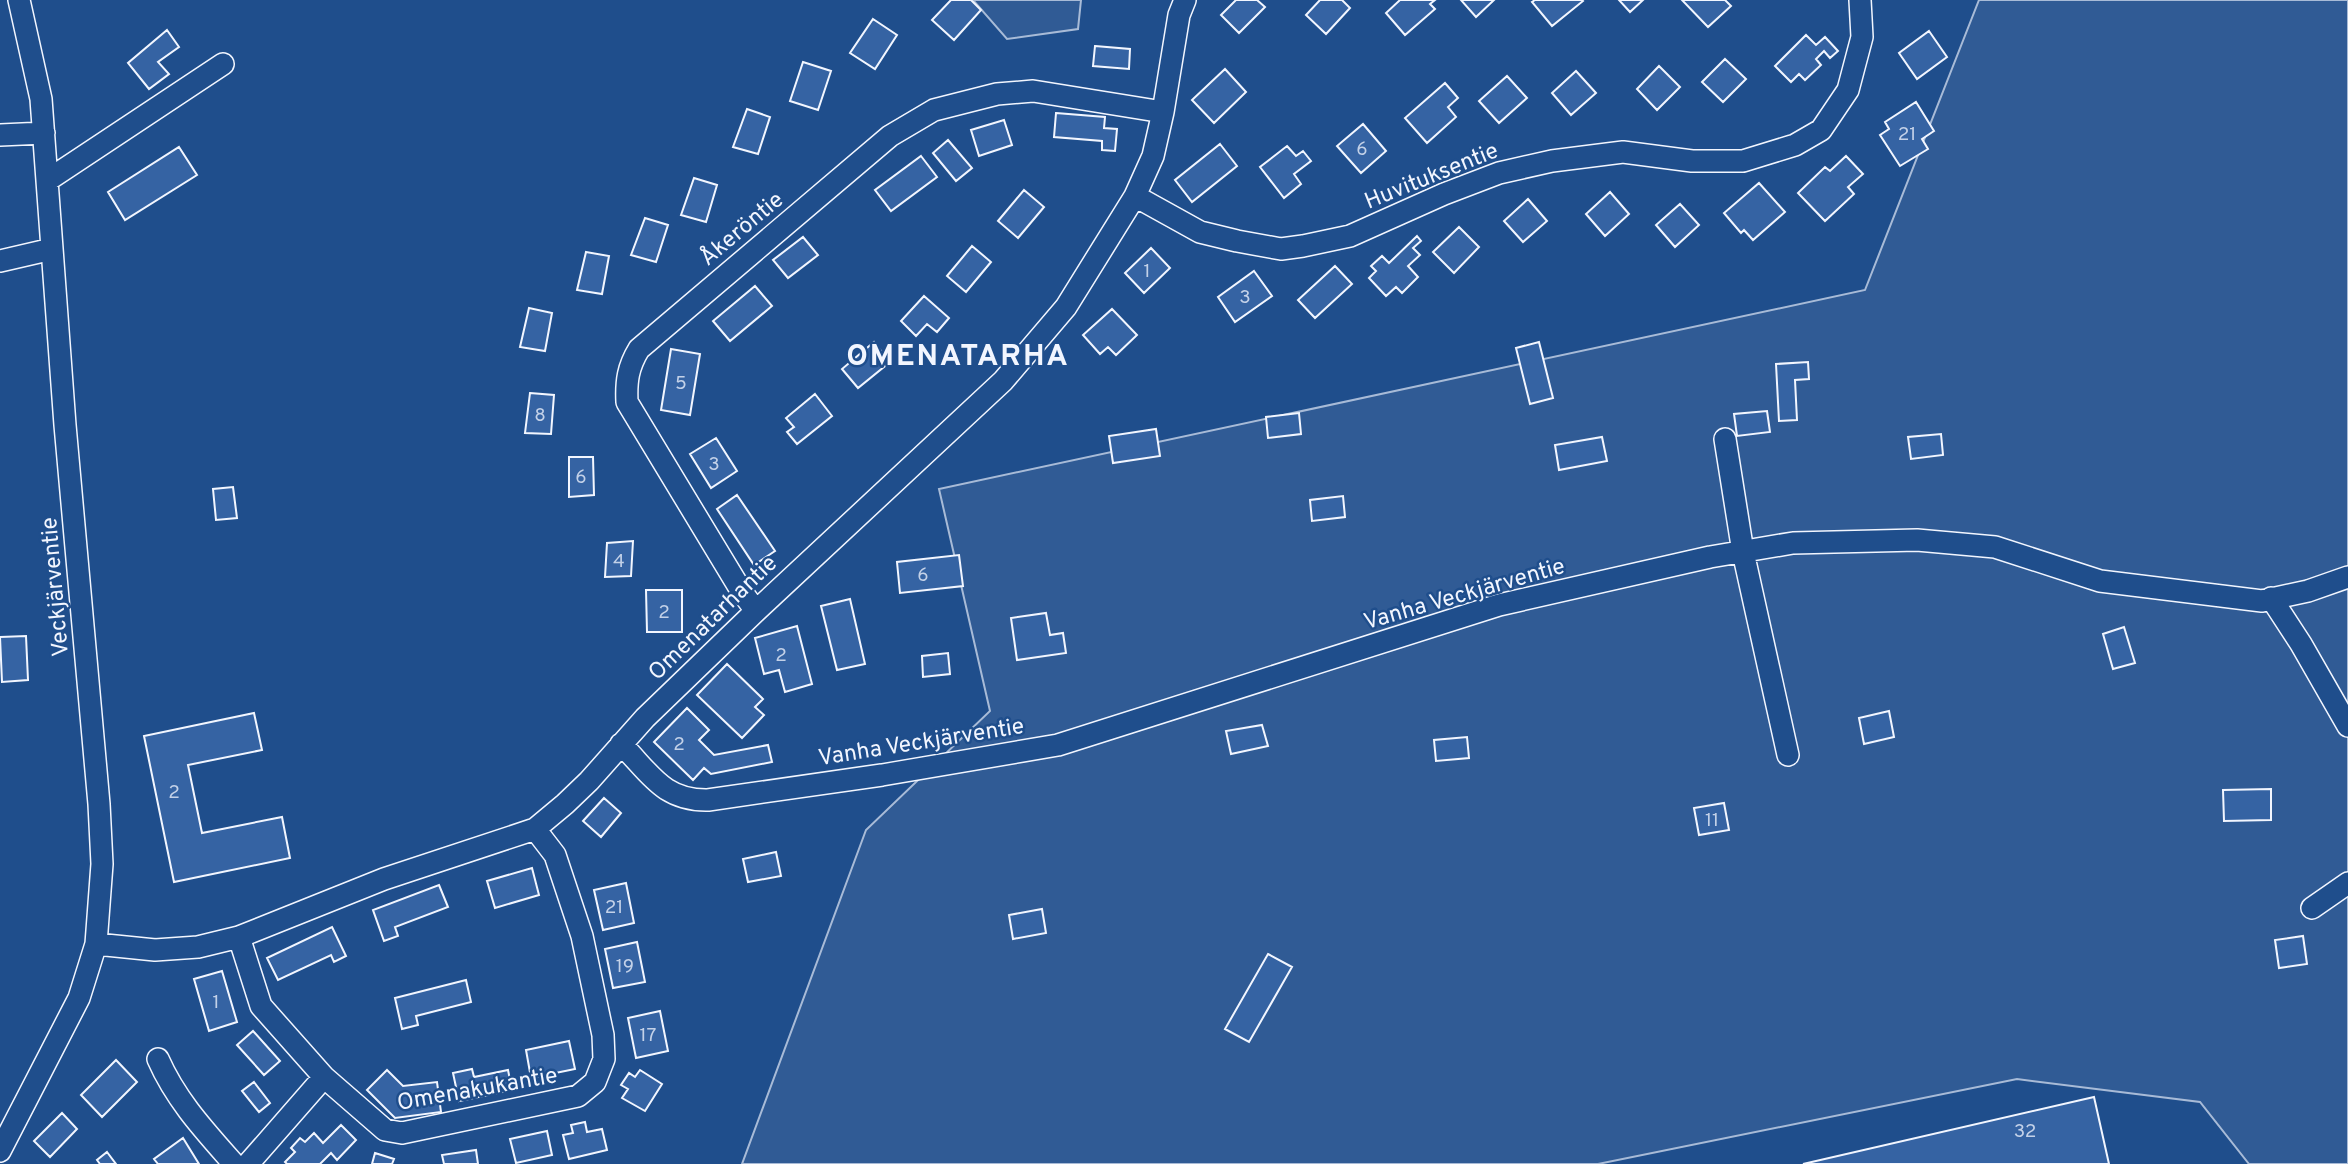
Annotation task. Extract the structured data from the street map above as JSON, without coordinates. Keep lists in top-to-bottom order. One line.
{"streets":{"street":["Huvituksentie","Åkeröntie","Veckjärventie","Vanha Veckjärventie","Omenatarhantie","Omenakukantie"]},"crossings":[["Huvituksentie","Omenatarhantie"],["Åkeröntie","Omenatarhantie"],["Veckjärventie","Omenatarhantie"],["Vanha Veckjärventie","Omenatarhantie"],["Omenatarhantie","Omenakukantie"]],"districts":["OMENATARHA"],"house_numbers":["21","6","1","3","5","8","3","6","4","6","2","2","2","2","11","21","19","1","17","32"]}
